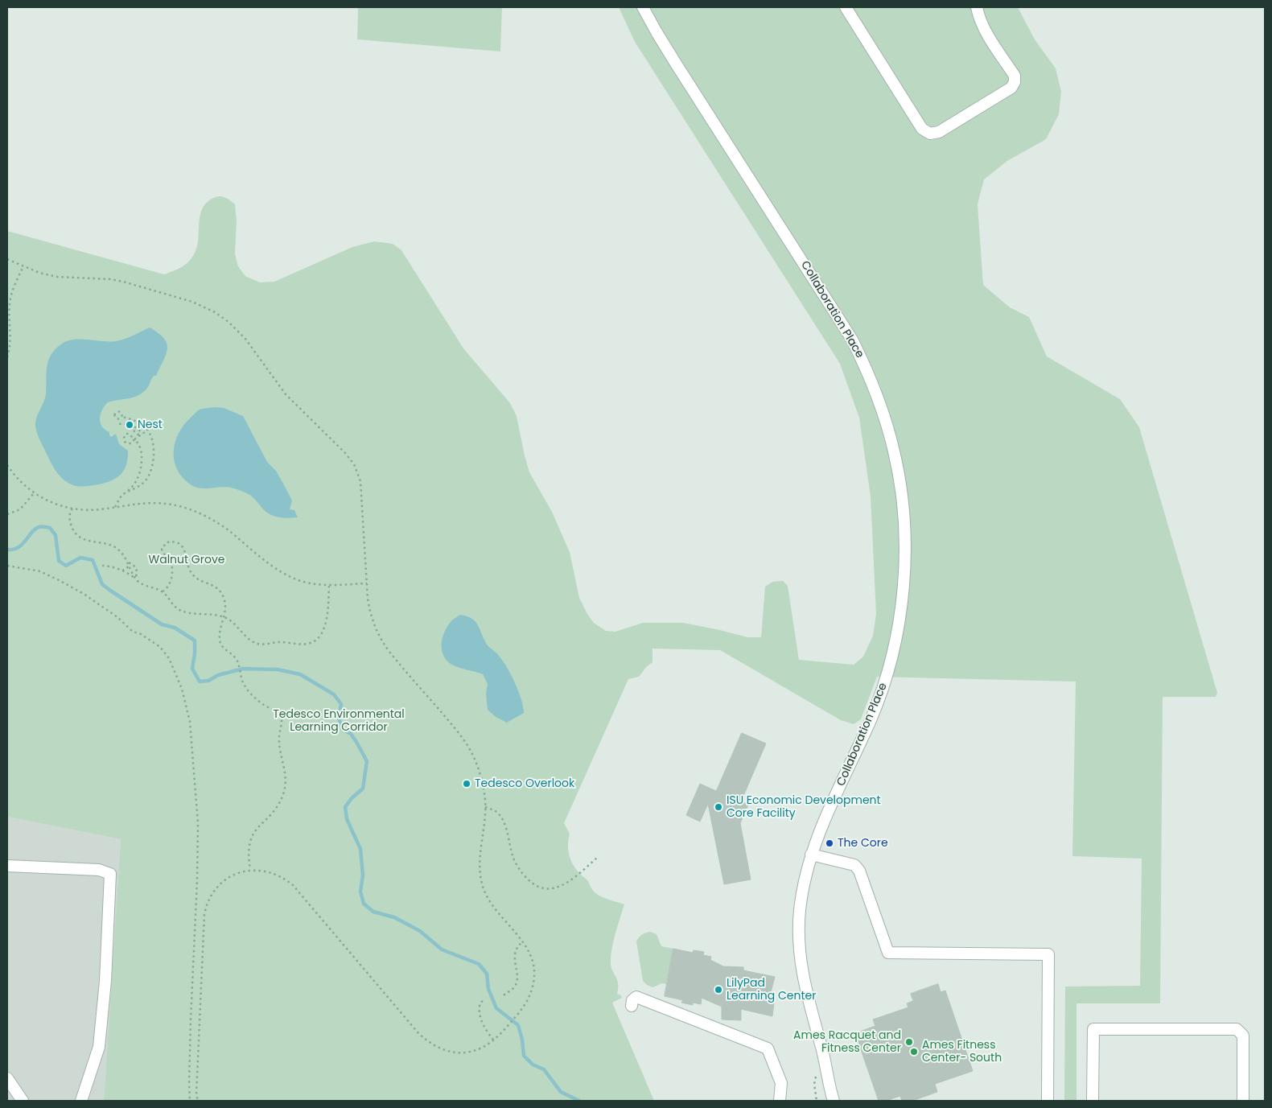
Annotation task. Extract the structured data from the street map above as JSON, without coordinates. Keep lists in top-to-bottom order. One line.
{"streets":{"street":["Collaboration Place"]},"parks":["Walnut Grove","Tedesco Environmental Learning Corridor"],"places":["Nest","Tedesco Overlook","ISU Economic Development Core Facility","The Core","LilyPad Learning Center","Ames Racquet and Fitness Center","Ames Fitness Center- South"]}
